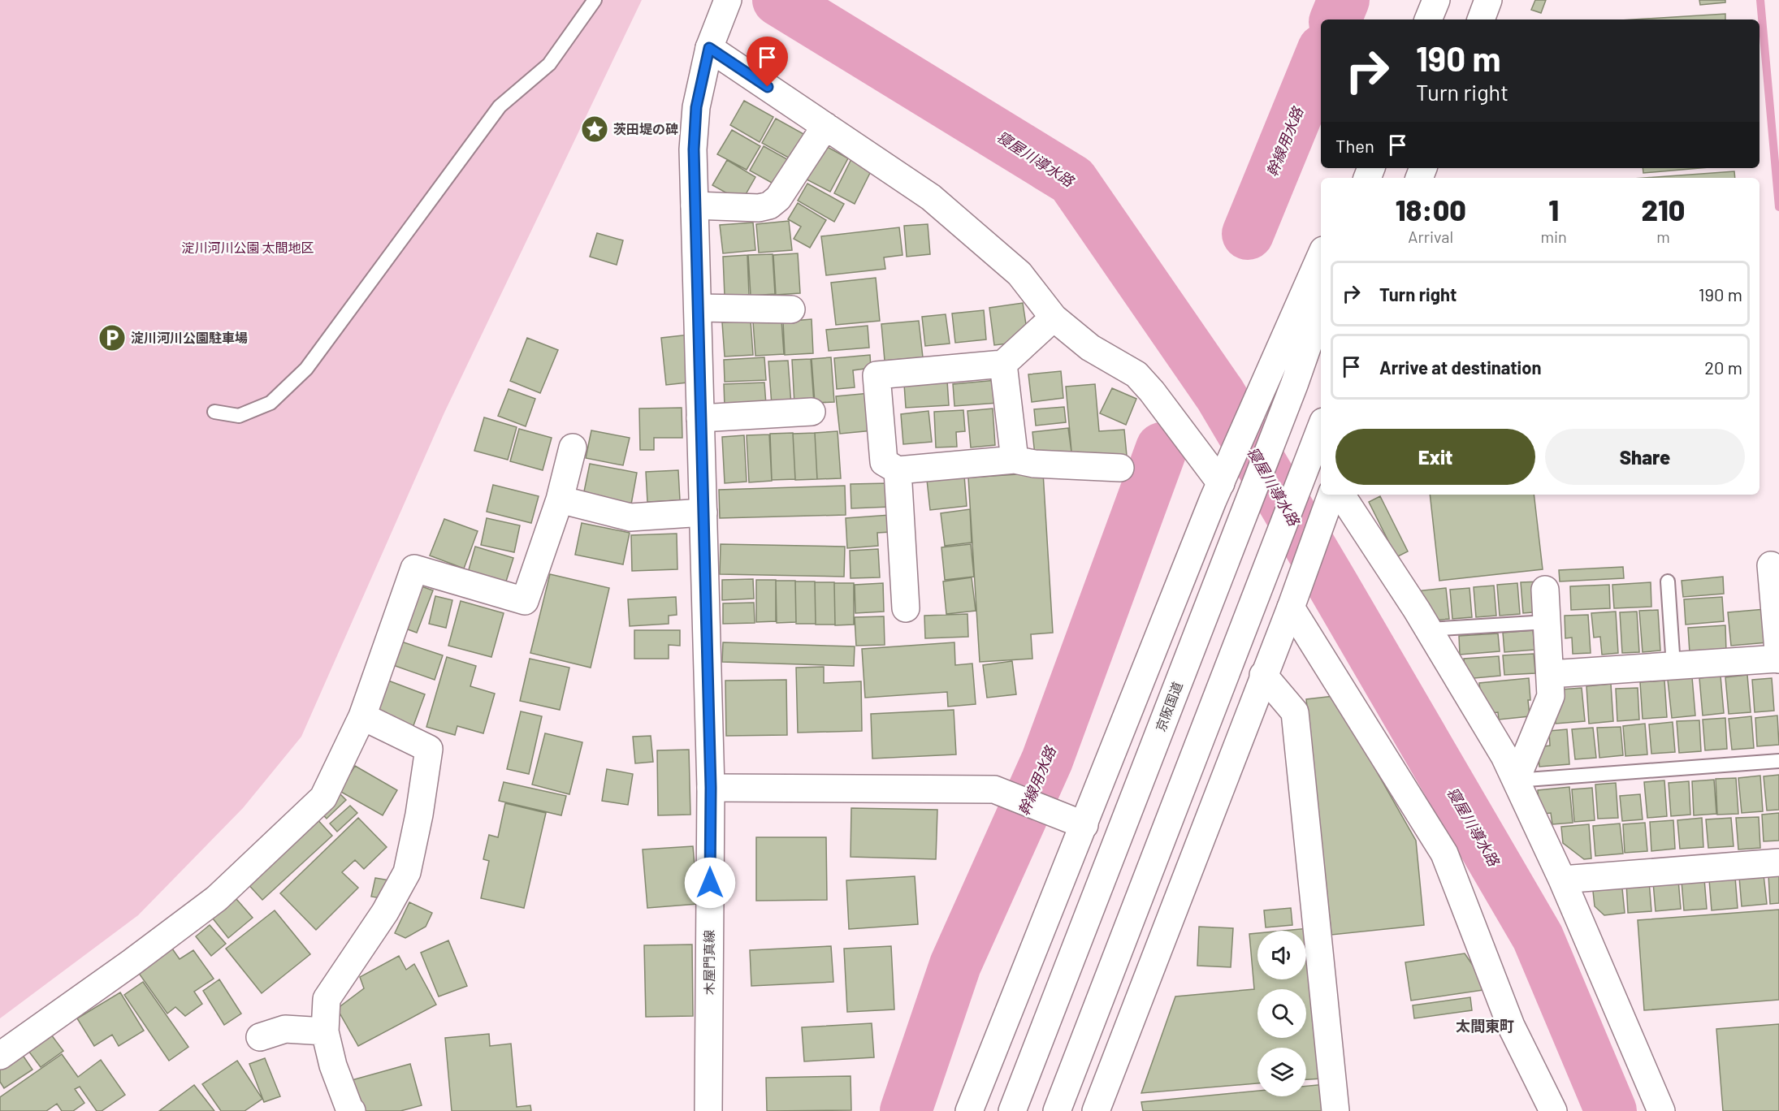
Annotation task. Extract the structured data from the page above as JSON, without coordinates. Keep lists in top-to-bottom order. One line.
{"streets":{"main road":["京阪国道","木屋門真線"]},"districts":["太間東町"],"water":["幹線用水路","寝屋川導水路"],"parks":["淀川河川公園 太間地区"],"places":{"place":["茨田堤の碑"],"parking":["淀川河川公園駐車場"]},"page":{"turn":["190 m","Turn right"],"then":"Then","eta":["18:00","Arrival","1","min","210","m"],"list":[{"name":"Turn right","value":"190 m"},{"name":"Arrive at destination","value":"20 m"}],"buttons":["Exit","Share"]}}
